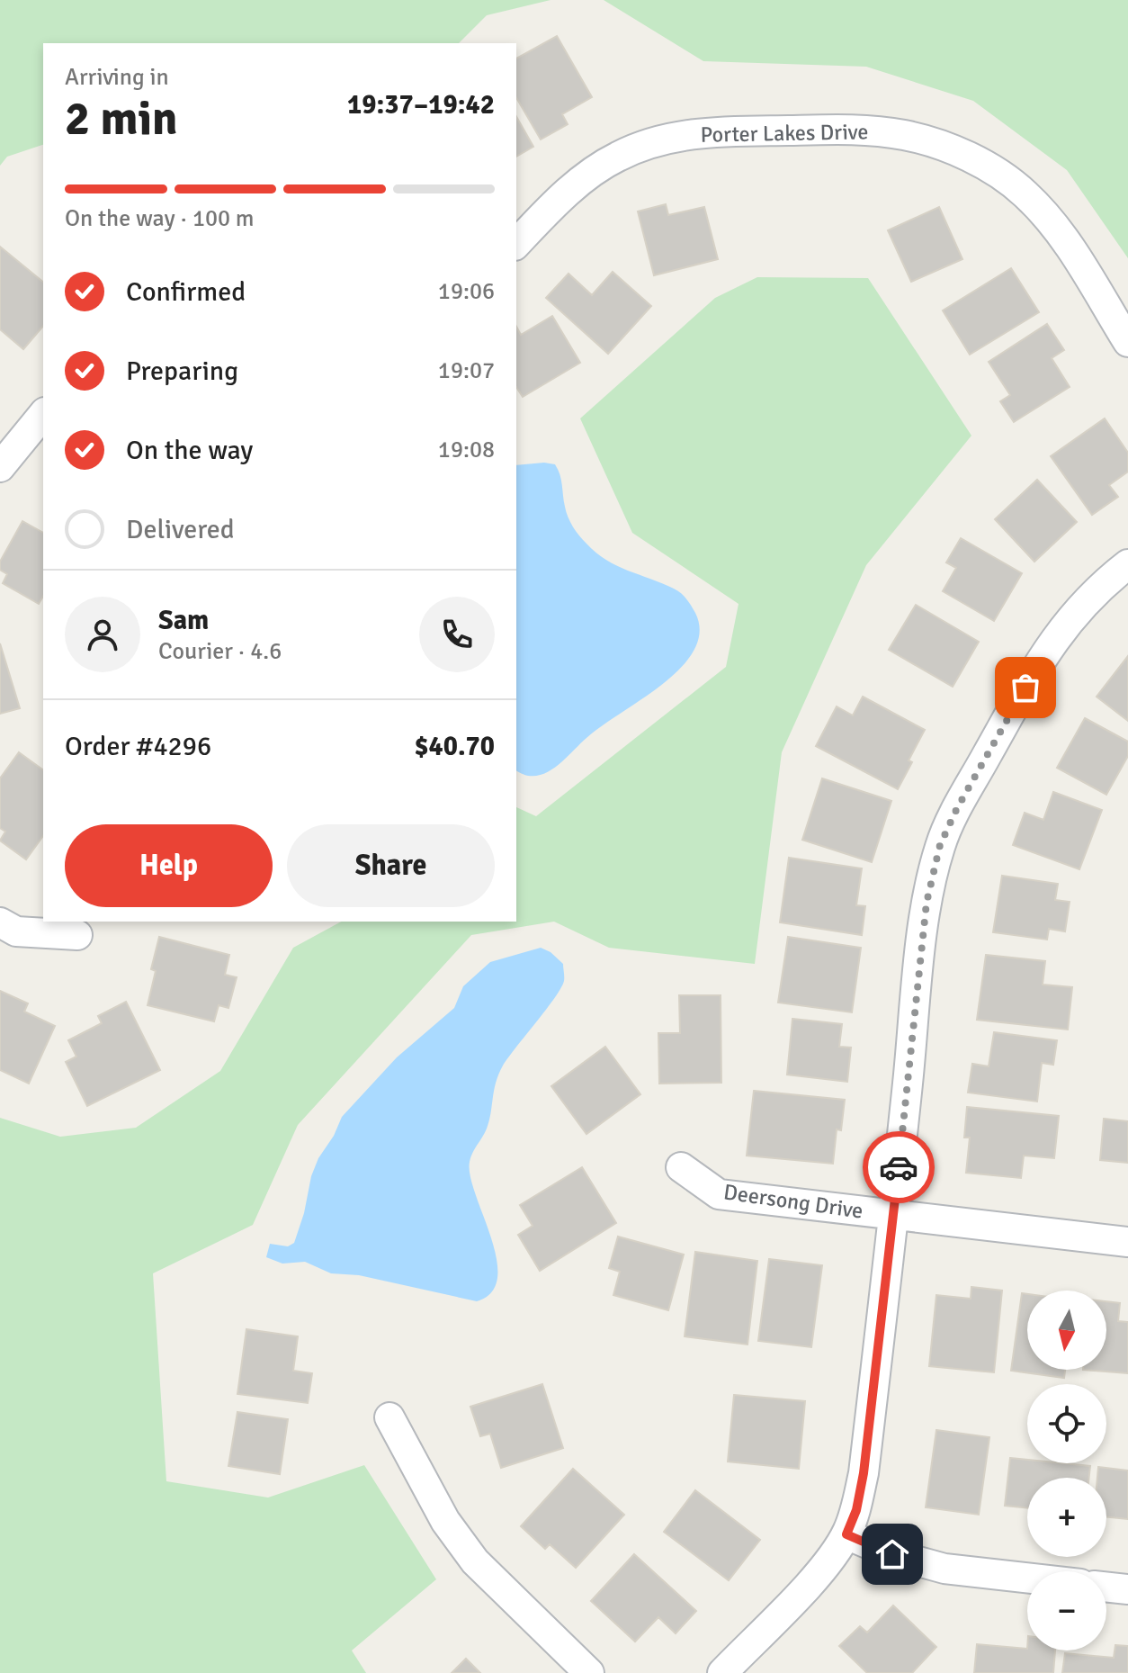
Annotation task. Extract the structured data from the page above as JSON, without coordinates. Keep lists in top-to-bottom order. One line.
{"streets":{"street":["Porter Lakes Drive","Deersong Drive"]},"north":"bottom","page":{"heading":["2 min","Arriving in","19:37–19:42"],"panel":["Sam","Courier · 4.6","Order #4296","$40.70"],"bar":"On the way · 100 m","list":[["Confirmed","19:06"],["Preparing","19:07"],["On the way","19:08"],"Delivered"],"buttons":["Help","Share"],"map_buttons":["+","−"]}}
